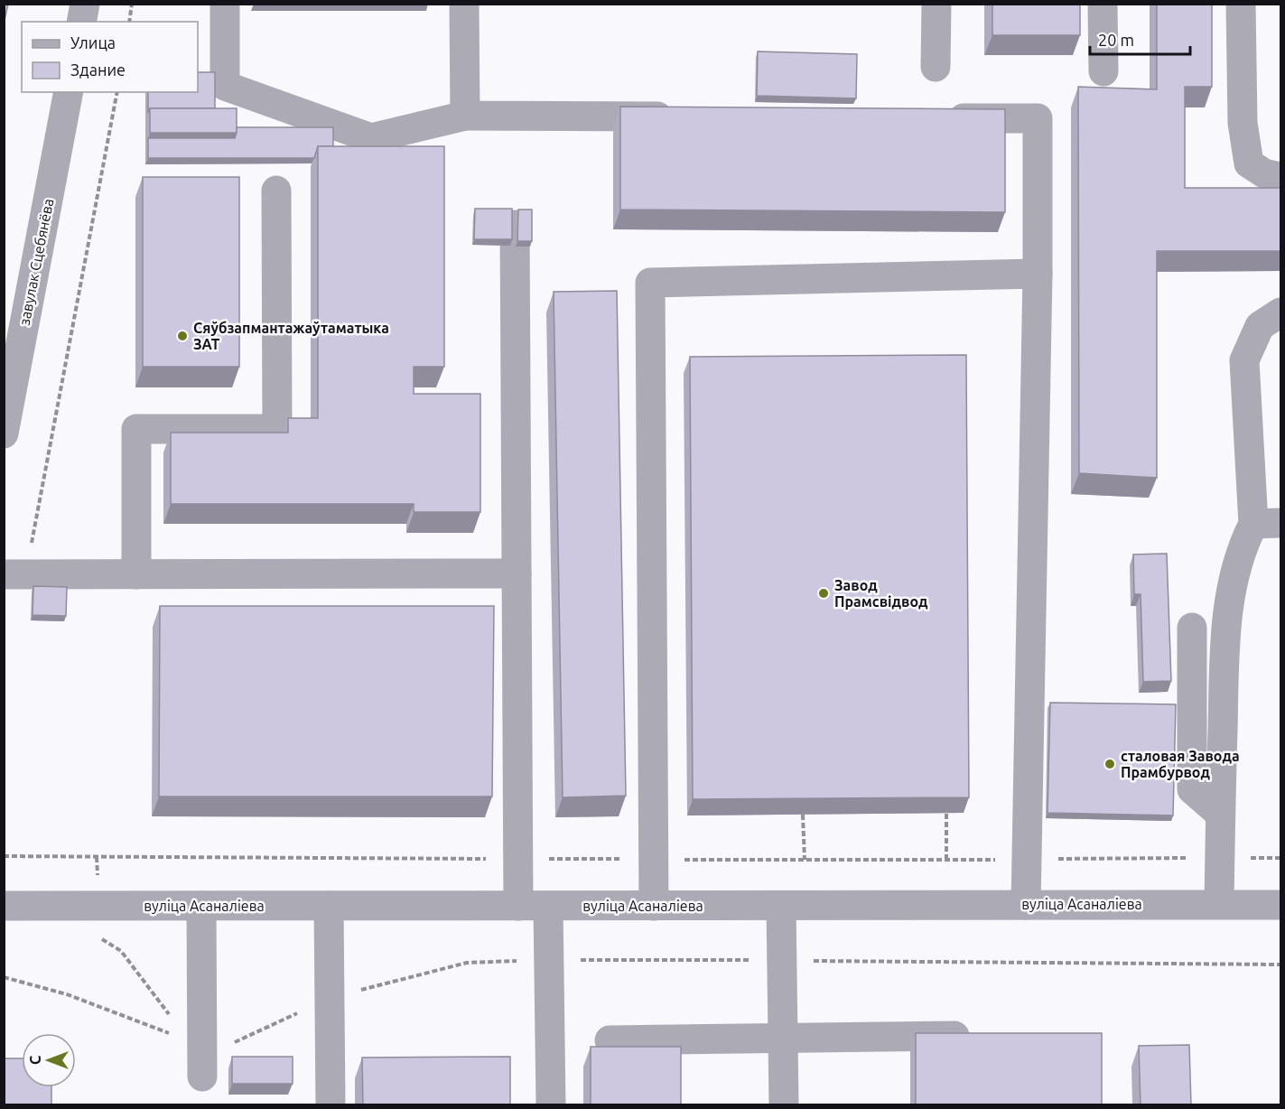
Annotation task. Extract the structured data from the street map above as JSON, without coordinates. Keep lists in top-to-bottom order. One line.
{"streets":{"street":["завулак Сцебянёва","вуліца Асаналіева"]},"places":["Сяўбзапмантажаўтаматыка ЗАТ","Завод Прамсвідвод","сталовая Завода Прамбурвод"],"legend":["Улица","Здание"],"scale_bar":"20 m","north":"left"}
